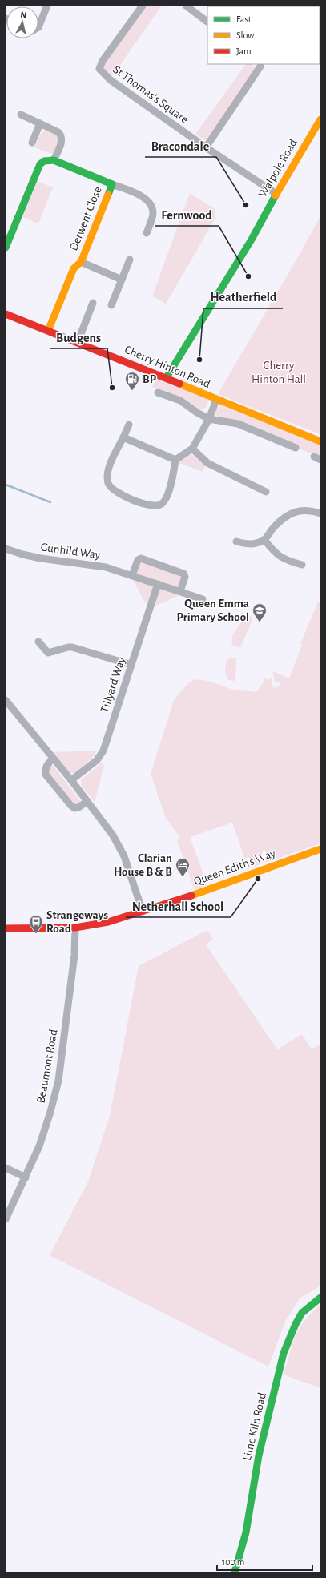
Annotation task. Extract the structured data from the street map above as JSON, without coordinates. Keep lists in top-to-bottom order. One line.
{"streets":{"street":["St Thomas's Square","Walpole Road","Derwent Close","Cherry Hinton Road","Gunhild Way","Tillyard Way","Queen Edith's Way","Beaumont Road","Lime Kiln Road"]},"crossings":[["St Thomas's Square","Walpole Road"],["Walpole Road","Cherry Hinton Road"],["Derwent Close","Cherry Hinton Road"],["Gunhild Way","Tillyard Way"],["Queen Edith's Way","Beaumont Road"]],"parks":["Cherry Hinton Hall"],"places":{"other":["Bracondale","Fernwood","Heatherfield","Budgens","Netherhall School"],"fuel station":["BP"],"school or university":["Queen Emma Primary School"],"hotel":["Clarian House B & B"],"bus stop":["Strangeways Road"]},"legend":["Fast","Slow","Jam"],"scale_bar":"100 m","north":"top"}
